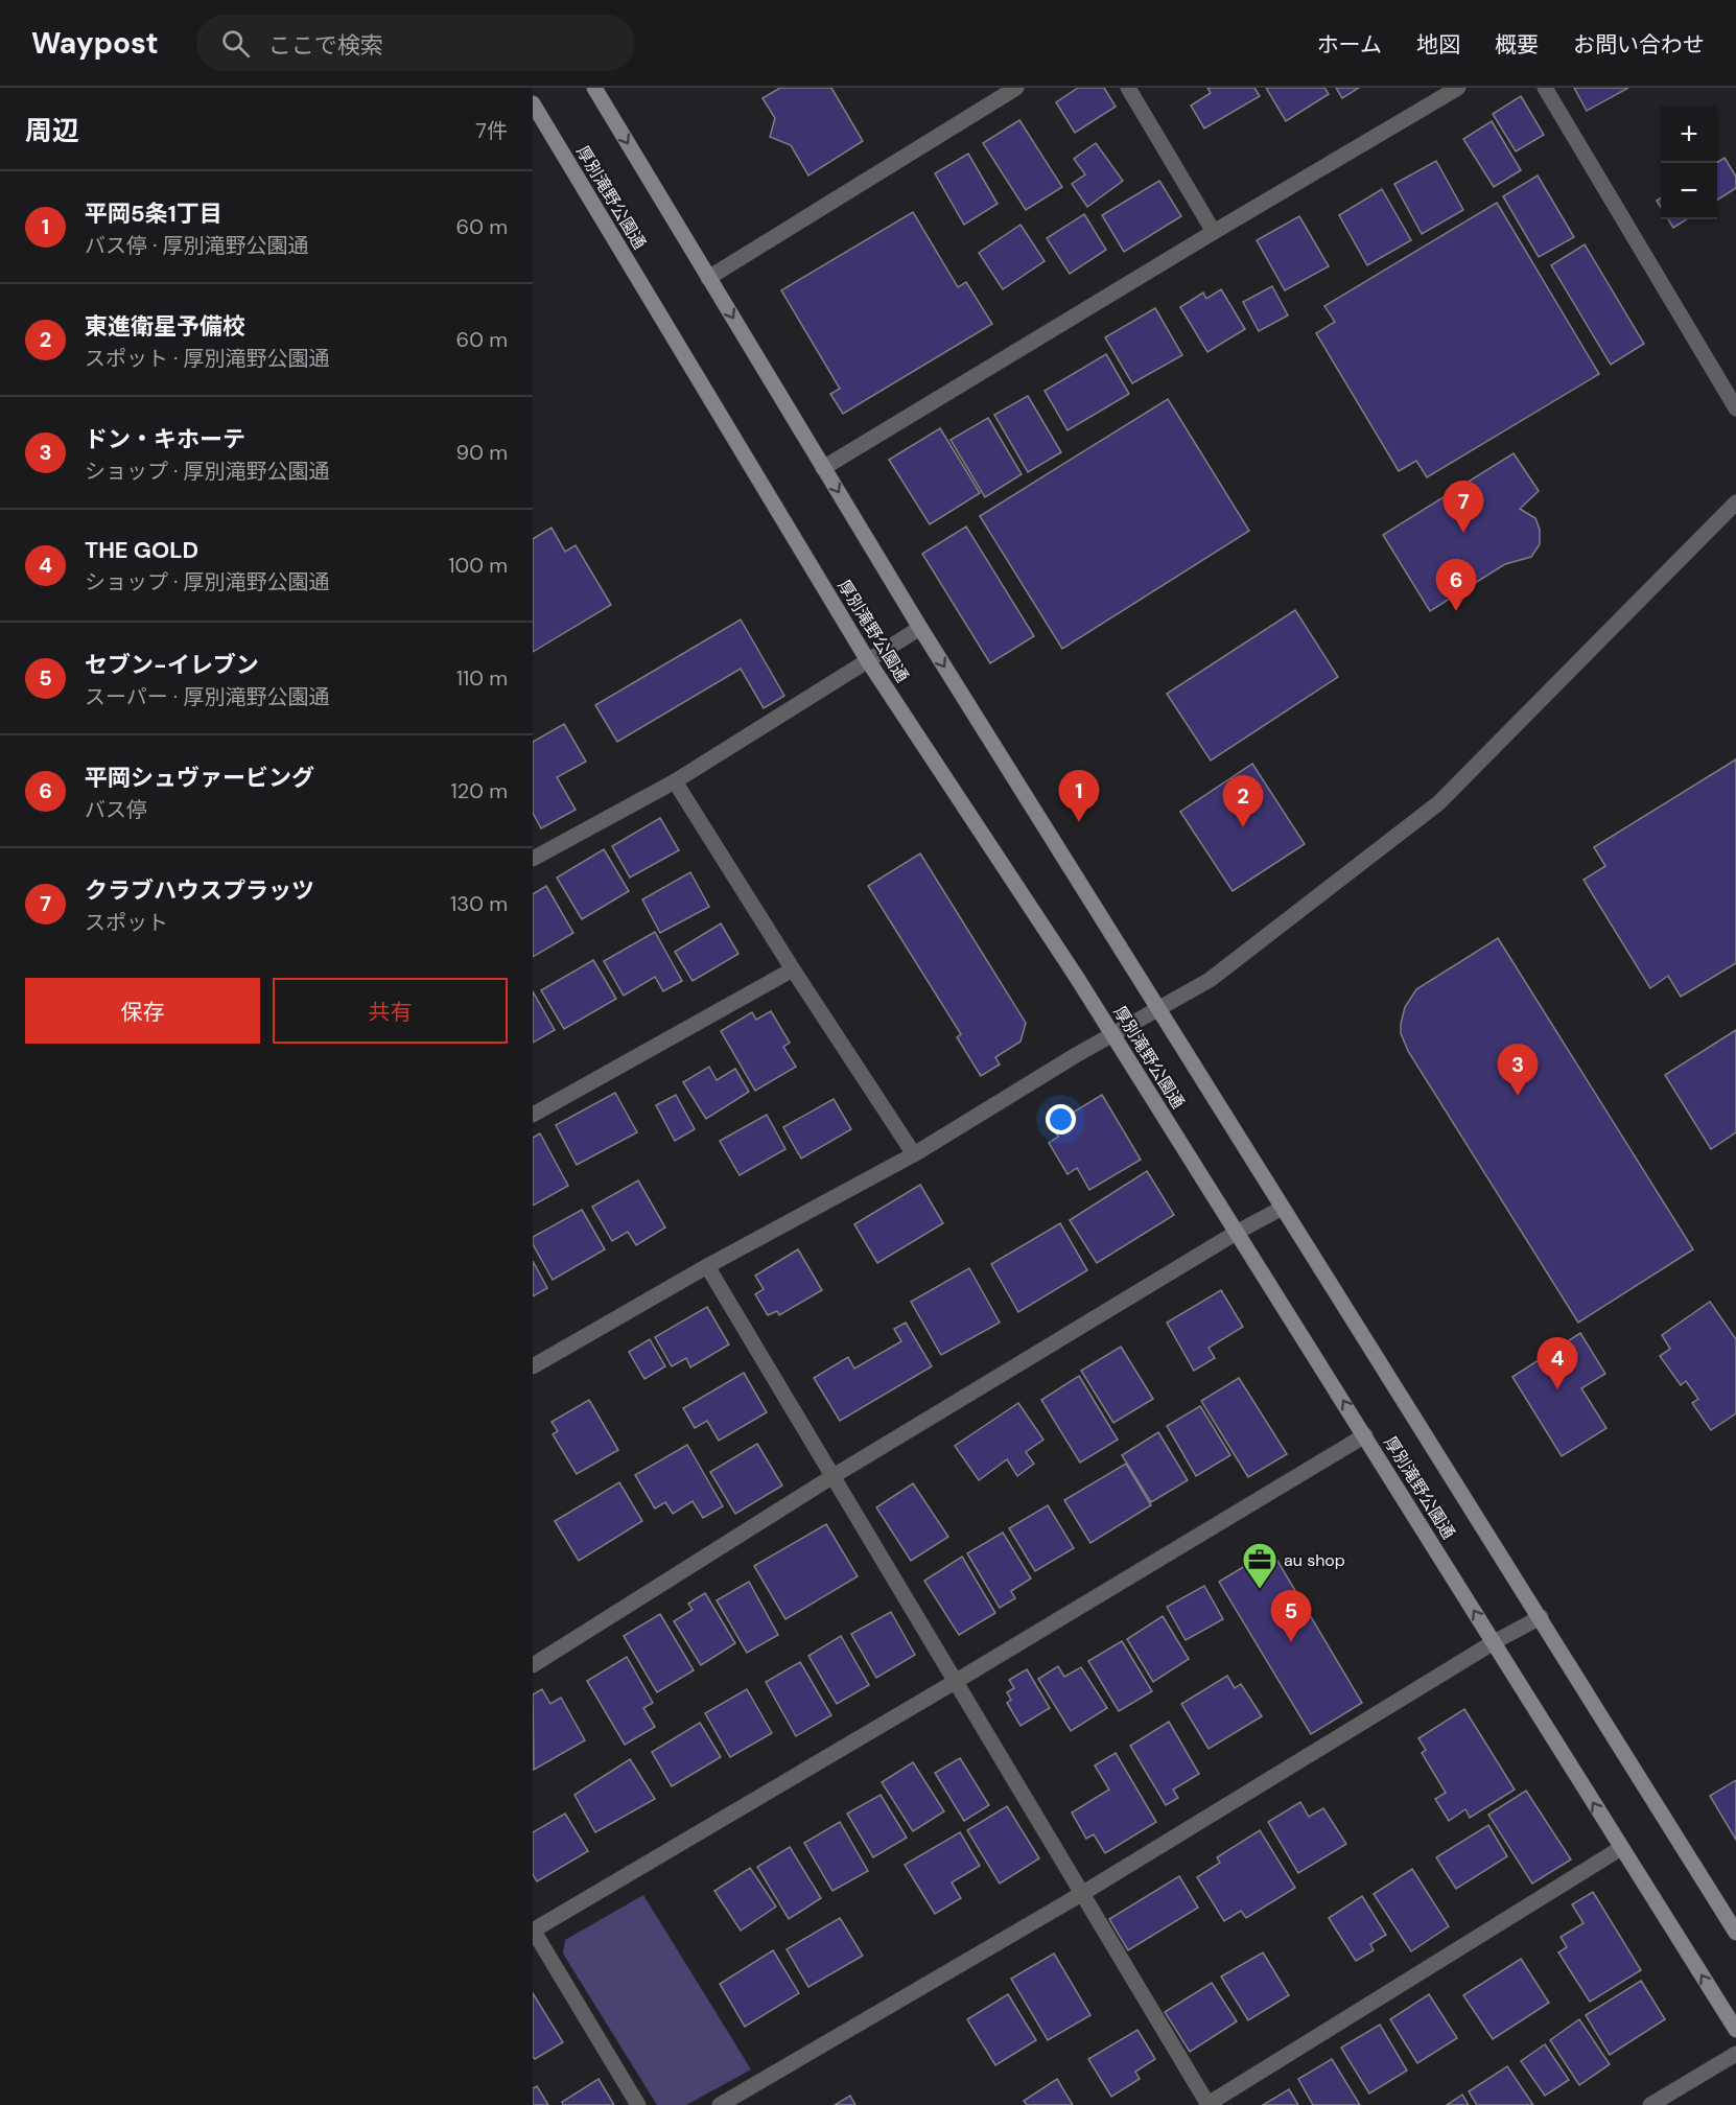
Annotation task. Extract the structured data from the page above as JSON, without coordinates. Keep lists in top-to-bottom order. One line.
{"streets":{"main road":["厚別滝野公園通"]},"places":{"office":["au shop"]},"page":{"header":"Waypost","search":"ここで検索","nav":["ホーム","地図","概要","お問い合わせ"],"heading":["周辺","7件"],"map_buttons":["+","−"],"list":[{"mark":"1","name":"平岡5条1丁目","note":"バス停 · 厚別滝野公園通","value":"60 m"},{"mark":"2","name":"東進衛星予備校","note":"スポット · 厚別滝野公園通","value":"60 m"},{"mark":"3","name":"ドン・キホーテ","note":"ショップ · 厚別滝野公園通","value":"90 m"},{"mark":"4","name":"THE GOLD","note":"ショップ · 厚別滝野公園通","value":"100 m"},{"mark":"5","name":"セブン-イレブン","note":"スーパー · 厚別滝野公園通","value":"110 m"},{"mark":"6","name":"平岡シュヴァービング","note":"バス停","value":"120 m"},{"mark":"7","name":"クラブハウスプラッツ","note":"スポット","value":"130 m"}],"pins":["7","6","1","2","3","4","5"],"buttons":["保存","共有"]}}
